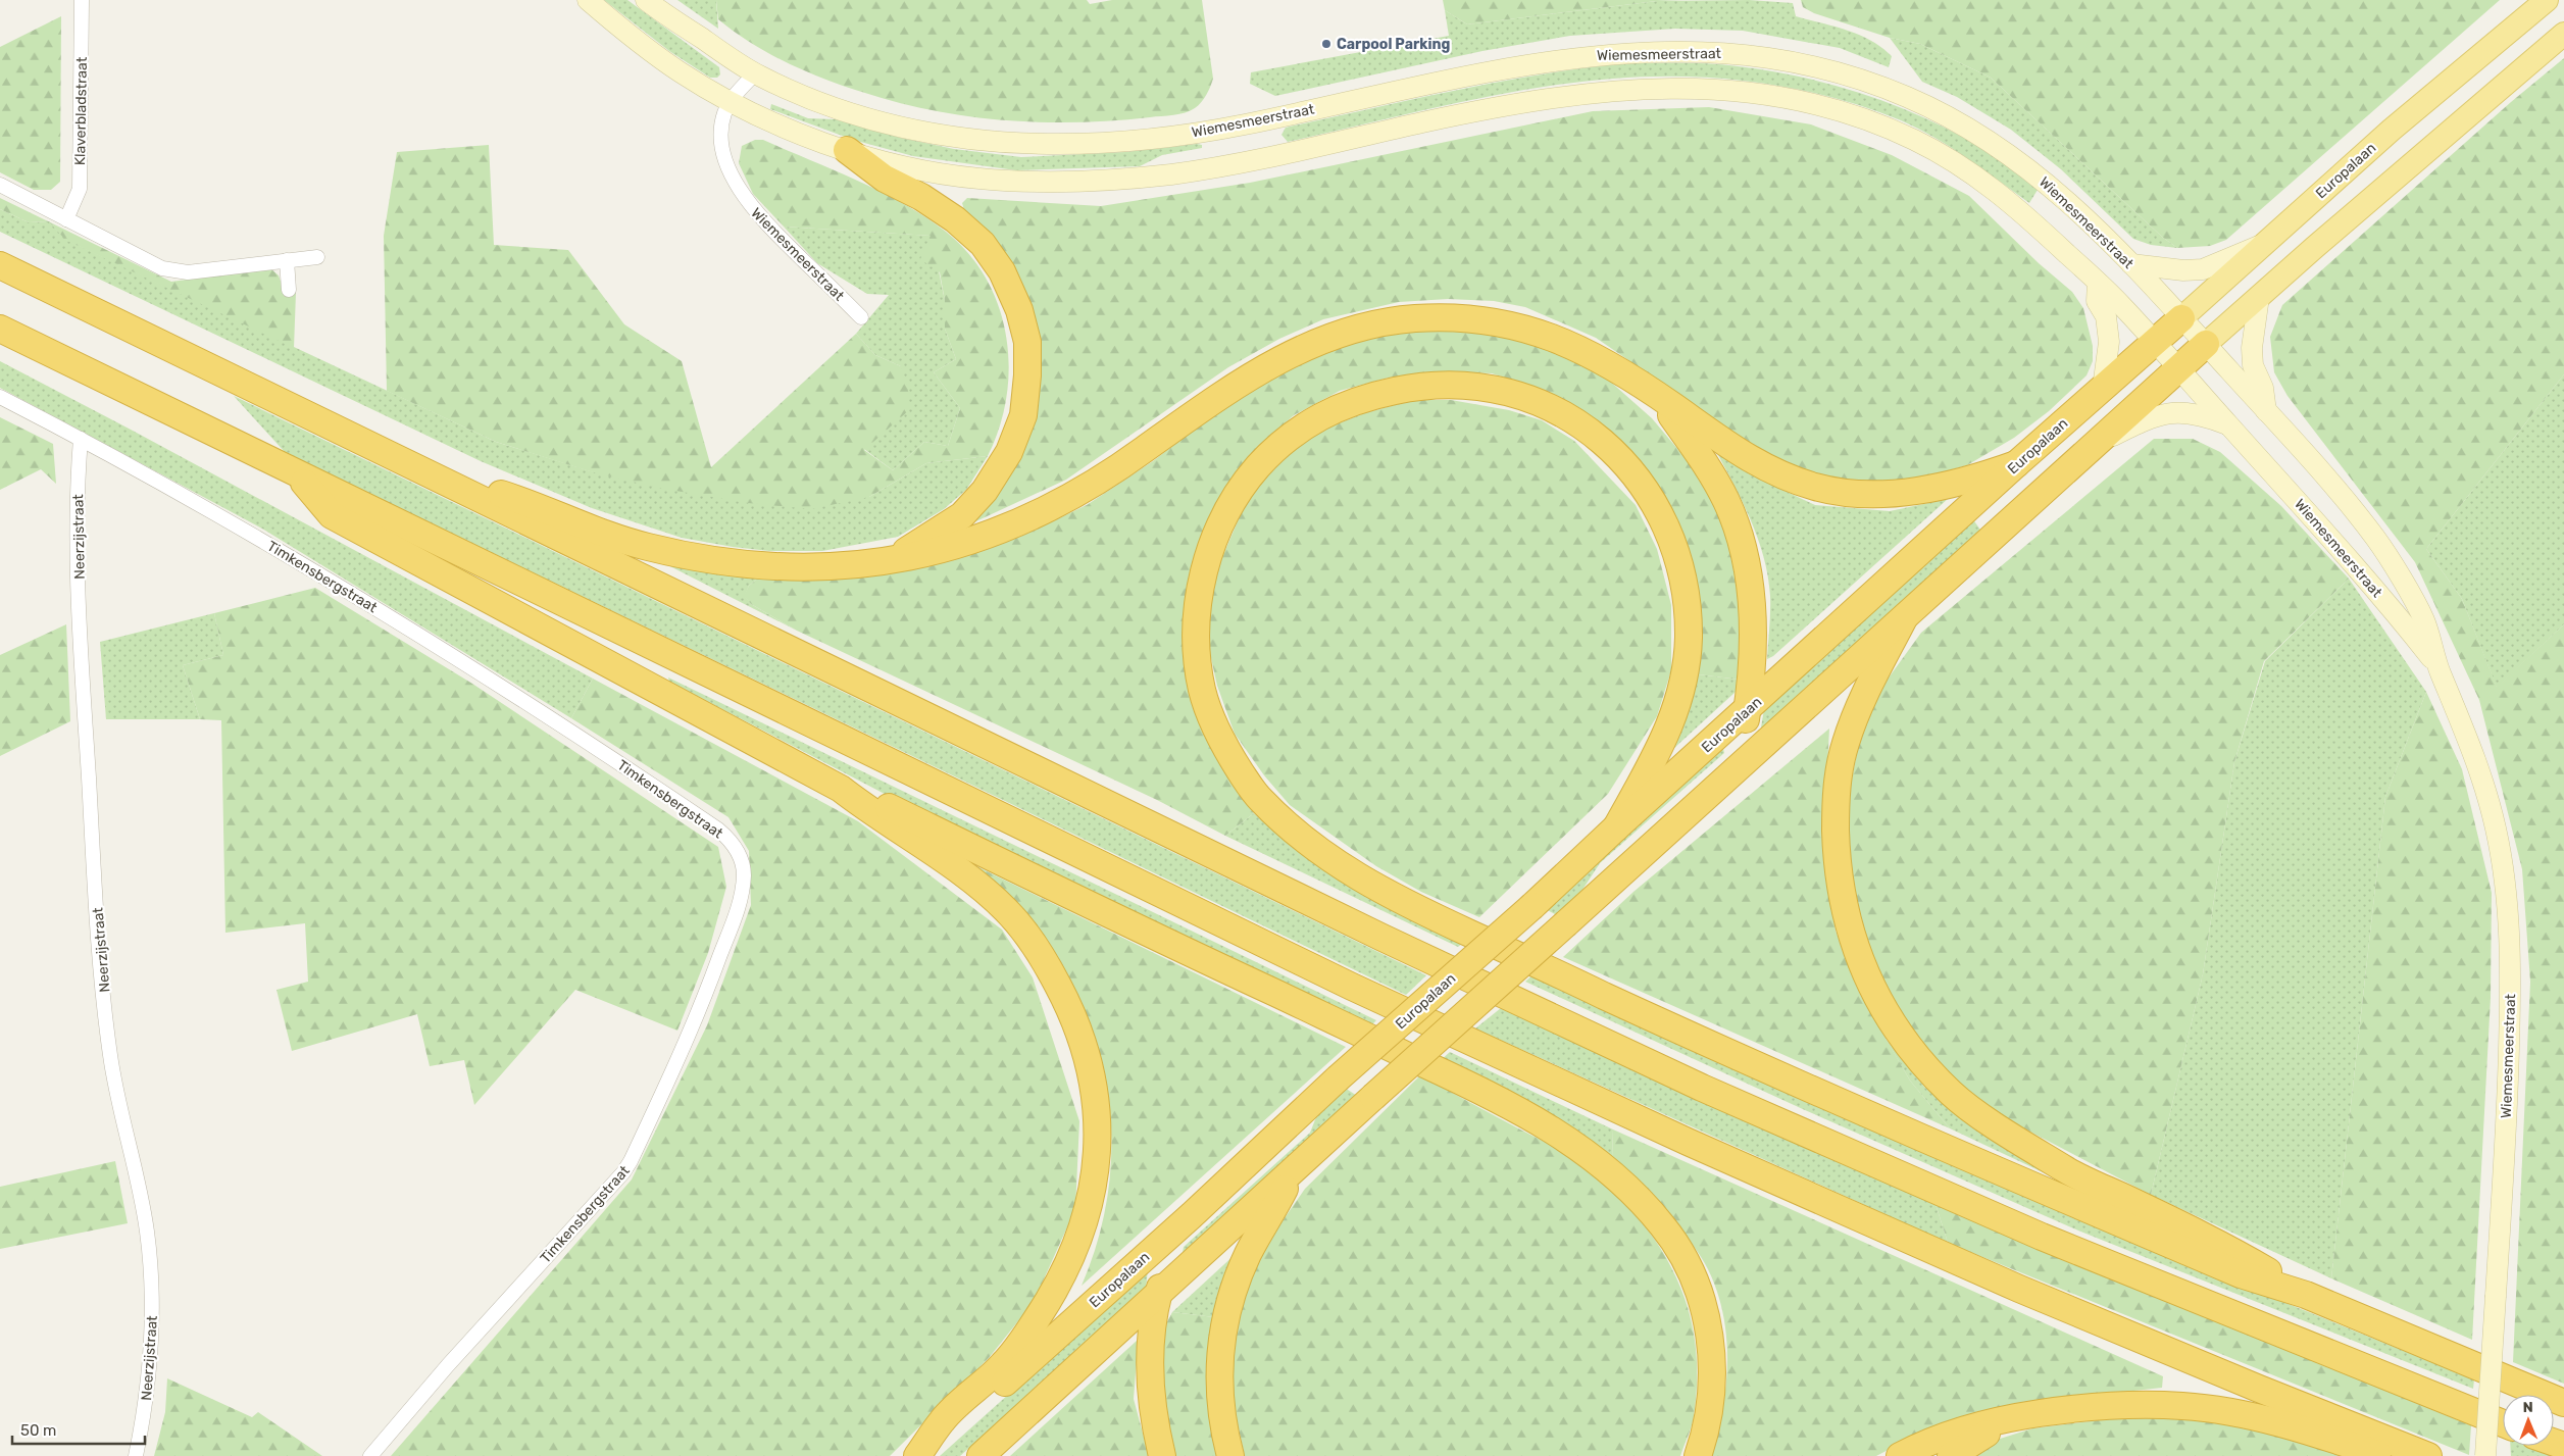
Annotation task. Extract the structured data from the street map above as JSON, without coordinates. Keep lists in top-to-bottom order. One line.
{"streets":{"highway":["Europalaan"],"main road":["Wiemesmeerstraat"],"street":["Klaverbladstraat","Neerzijstraat","Timkensbergstraat"]},"crossings":[["Wiemesmeerstraat","Europalaan"],["Neerzijstraat","Timkensbergstraat"]],"places":["Carpool Parking"],"scale_bar":"50 m","north":"top"}
